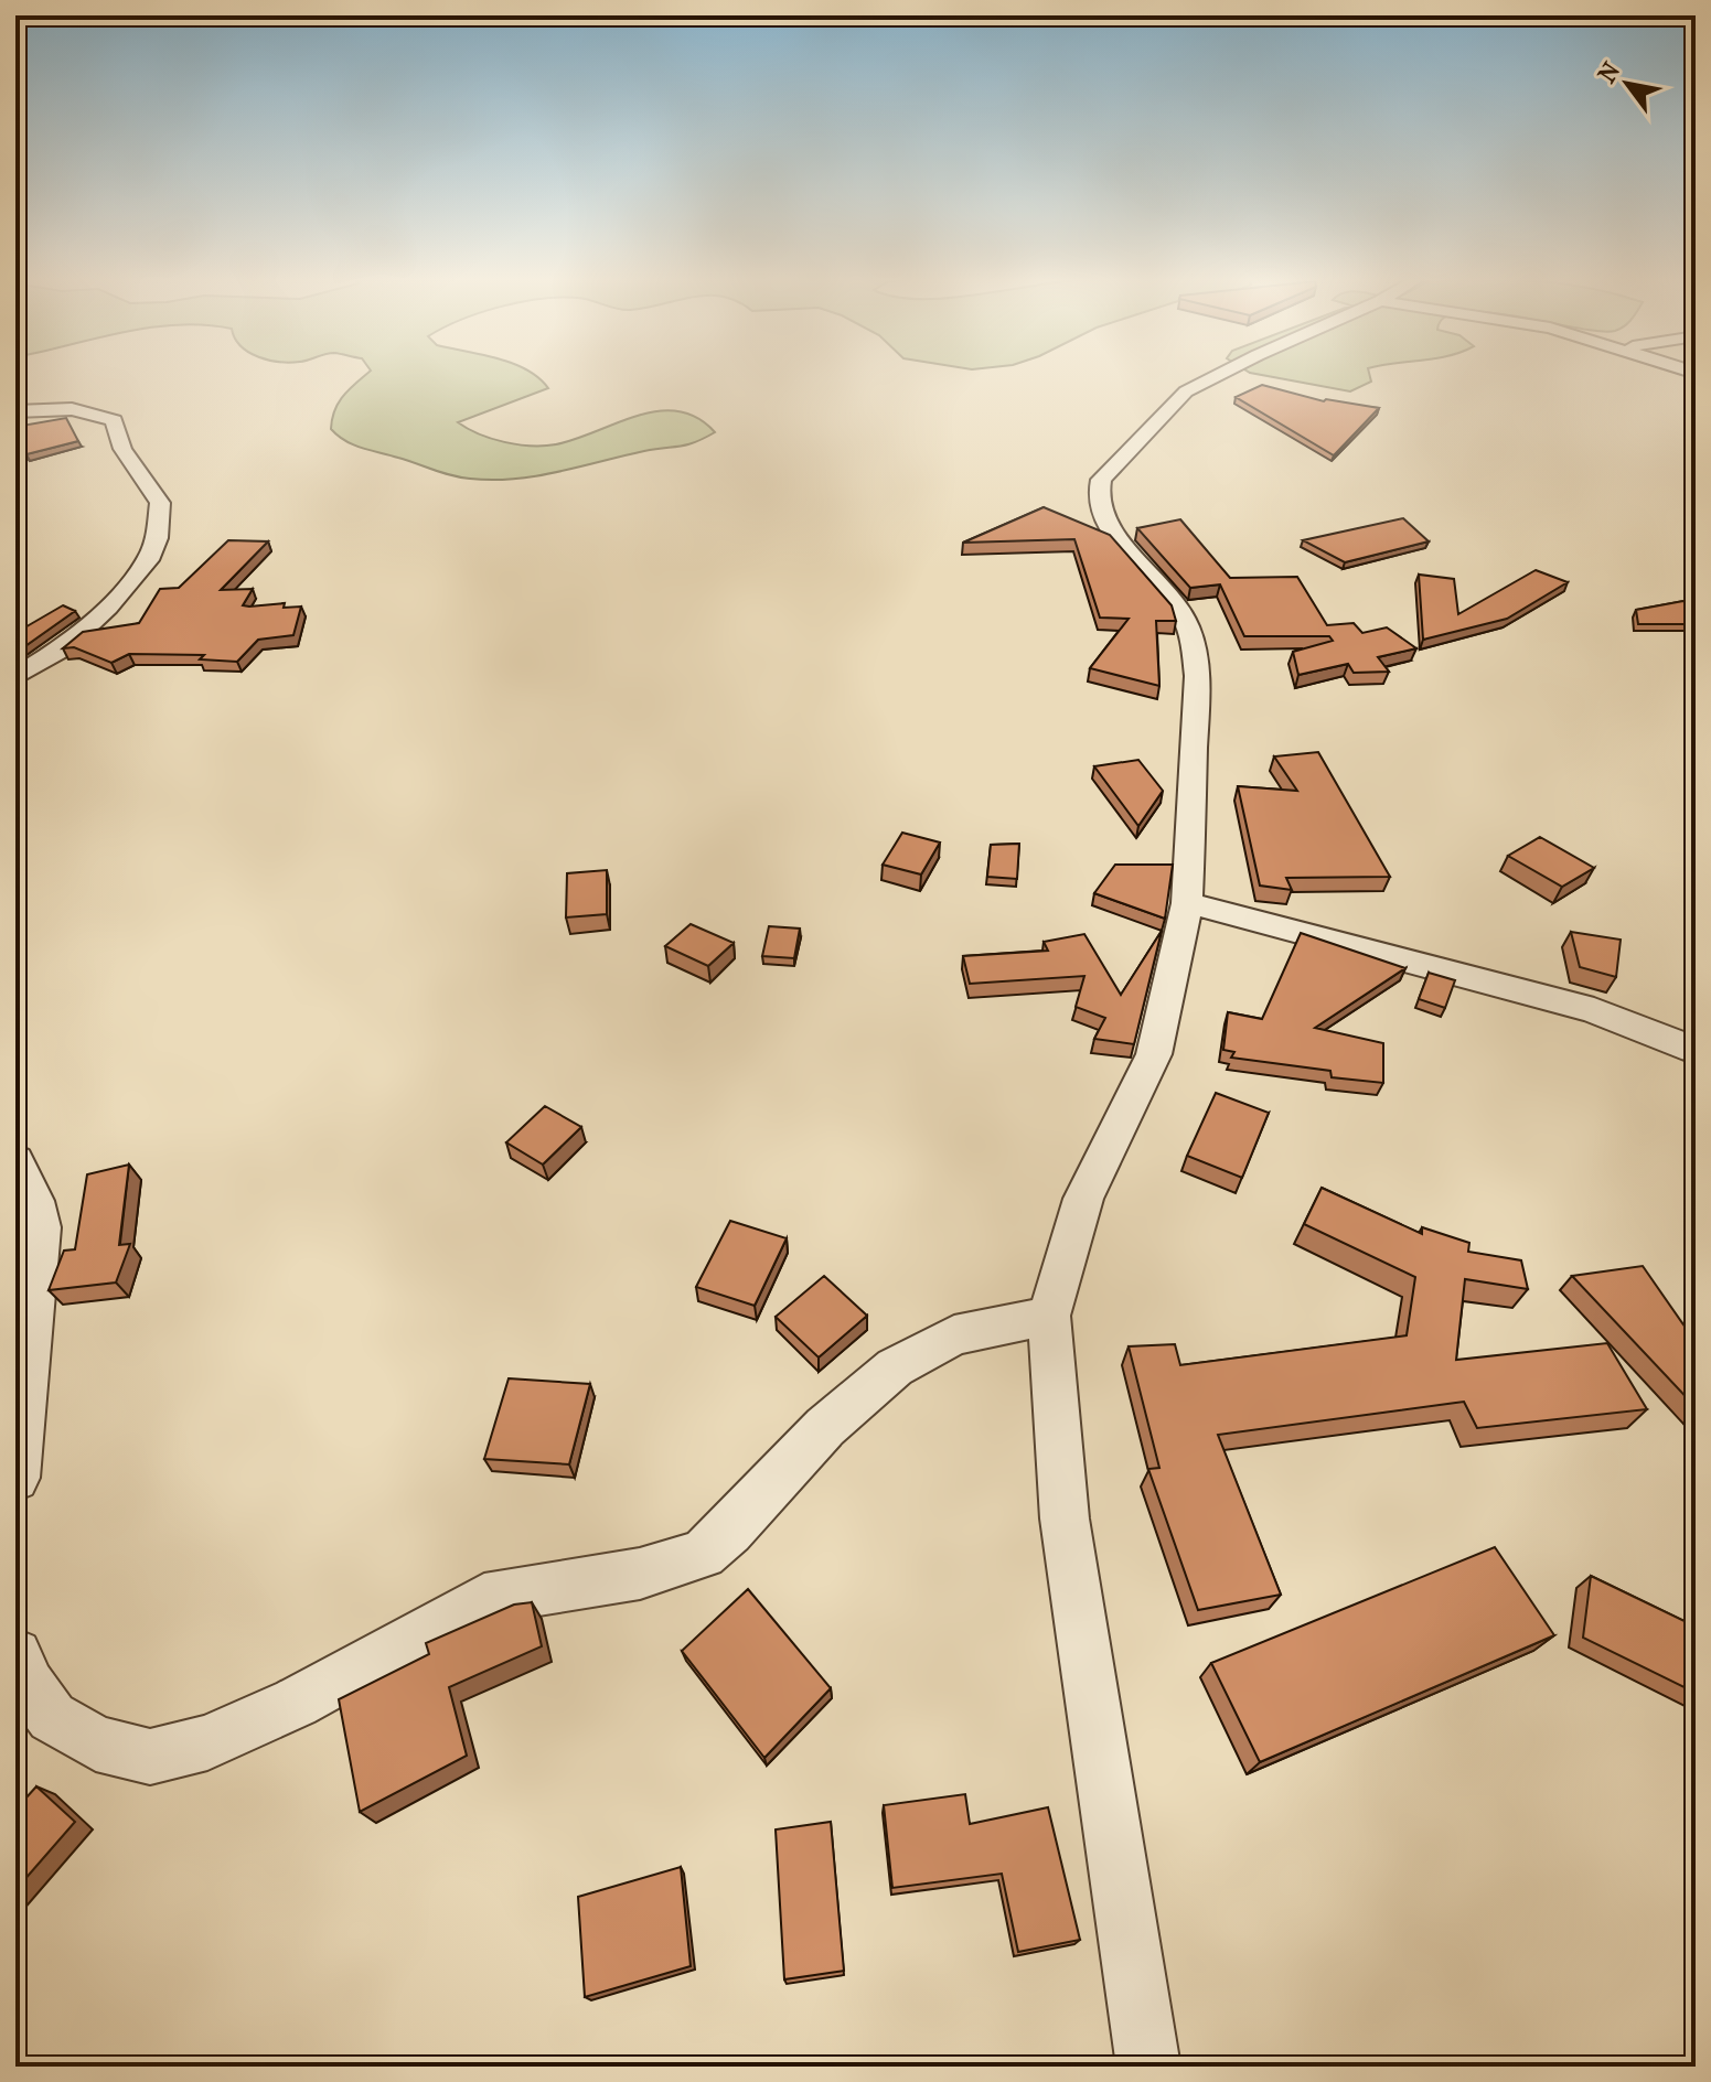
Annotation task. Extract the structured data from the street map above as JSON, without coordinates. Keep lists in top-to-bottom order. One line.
{"north":"top left"}
